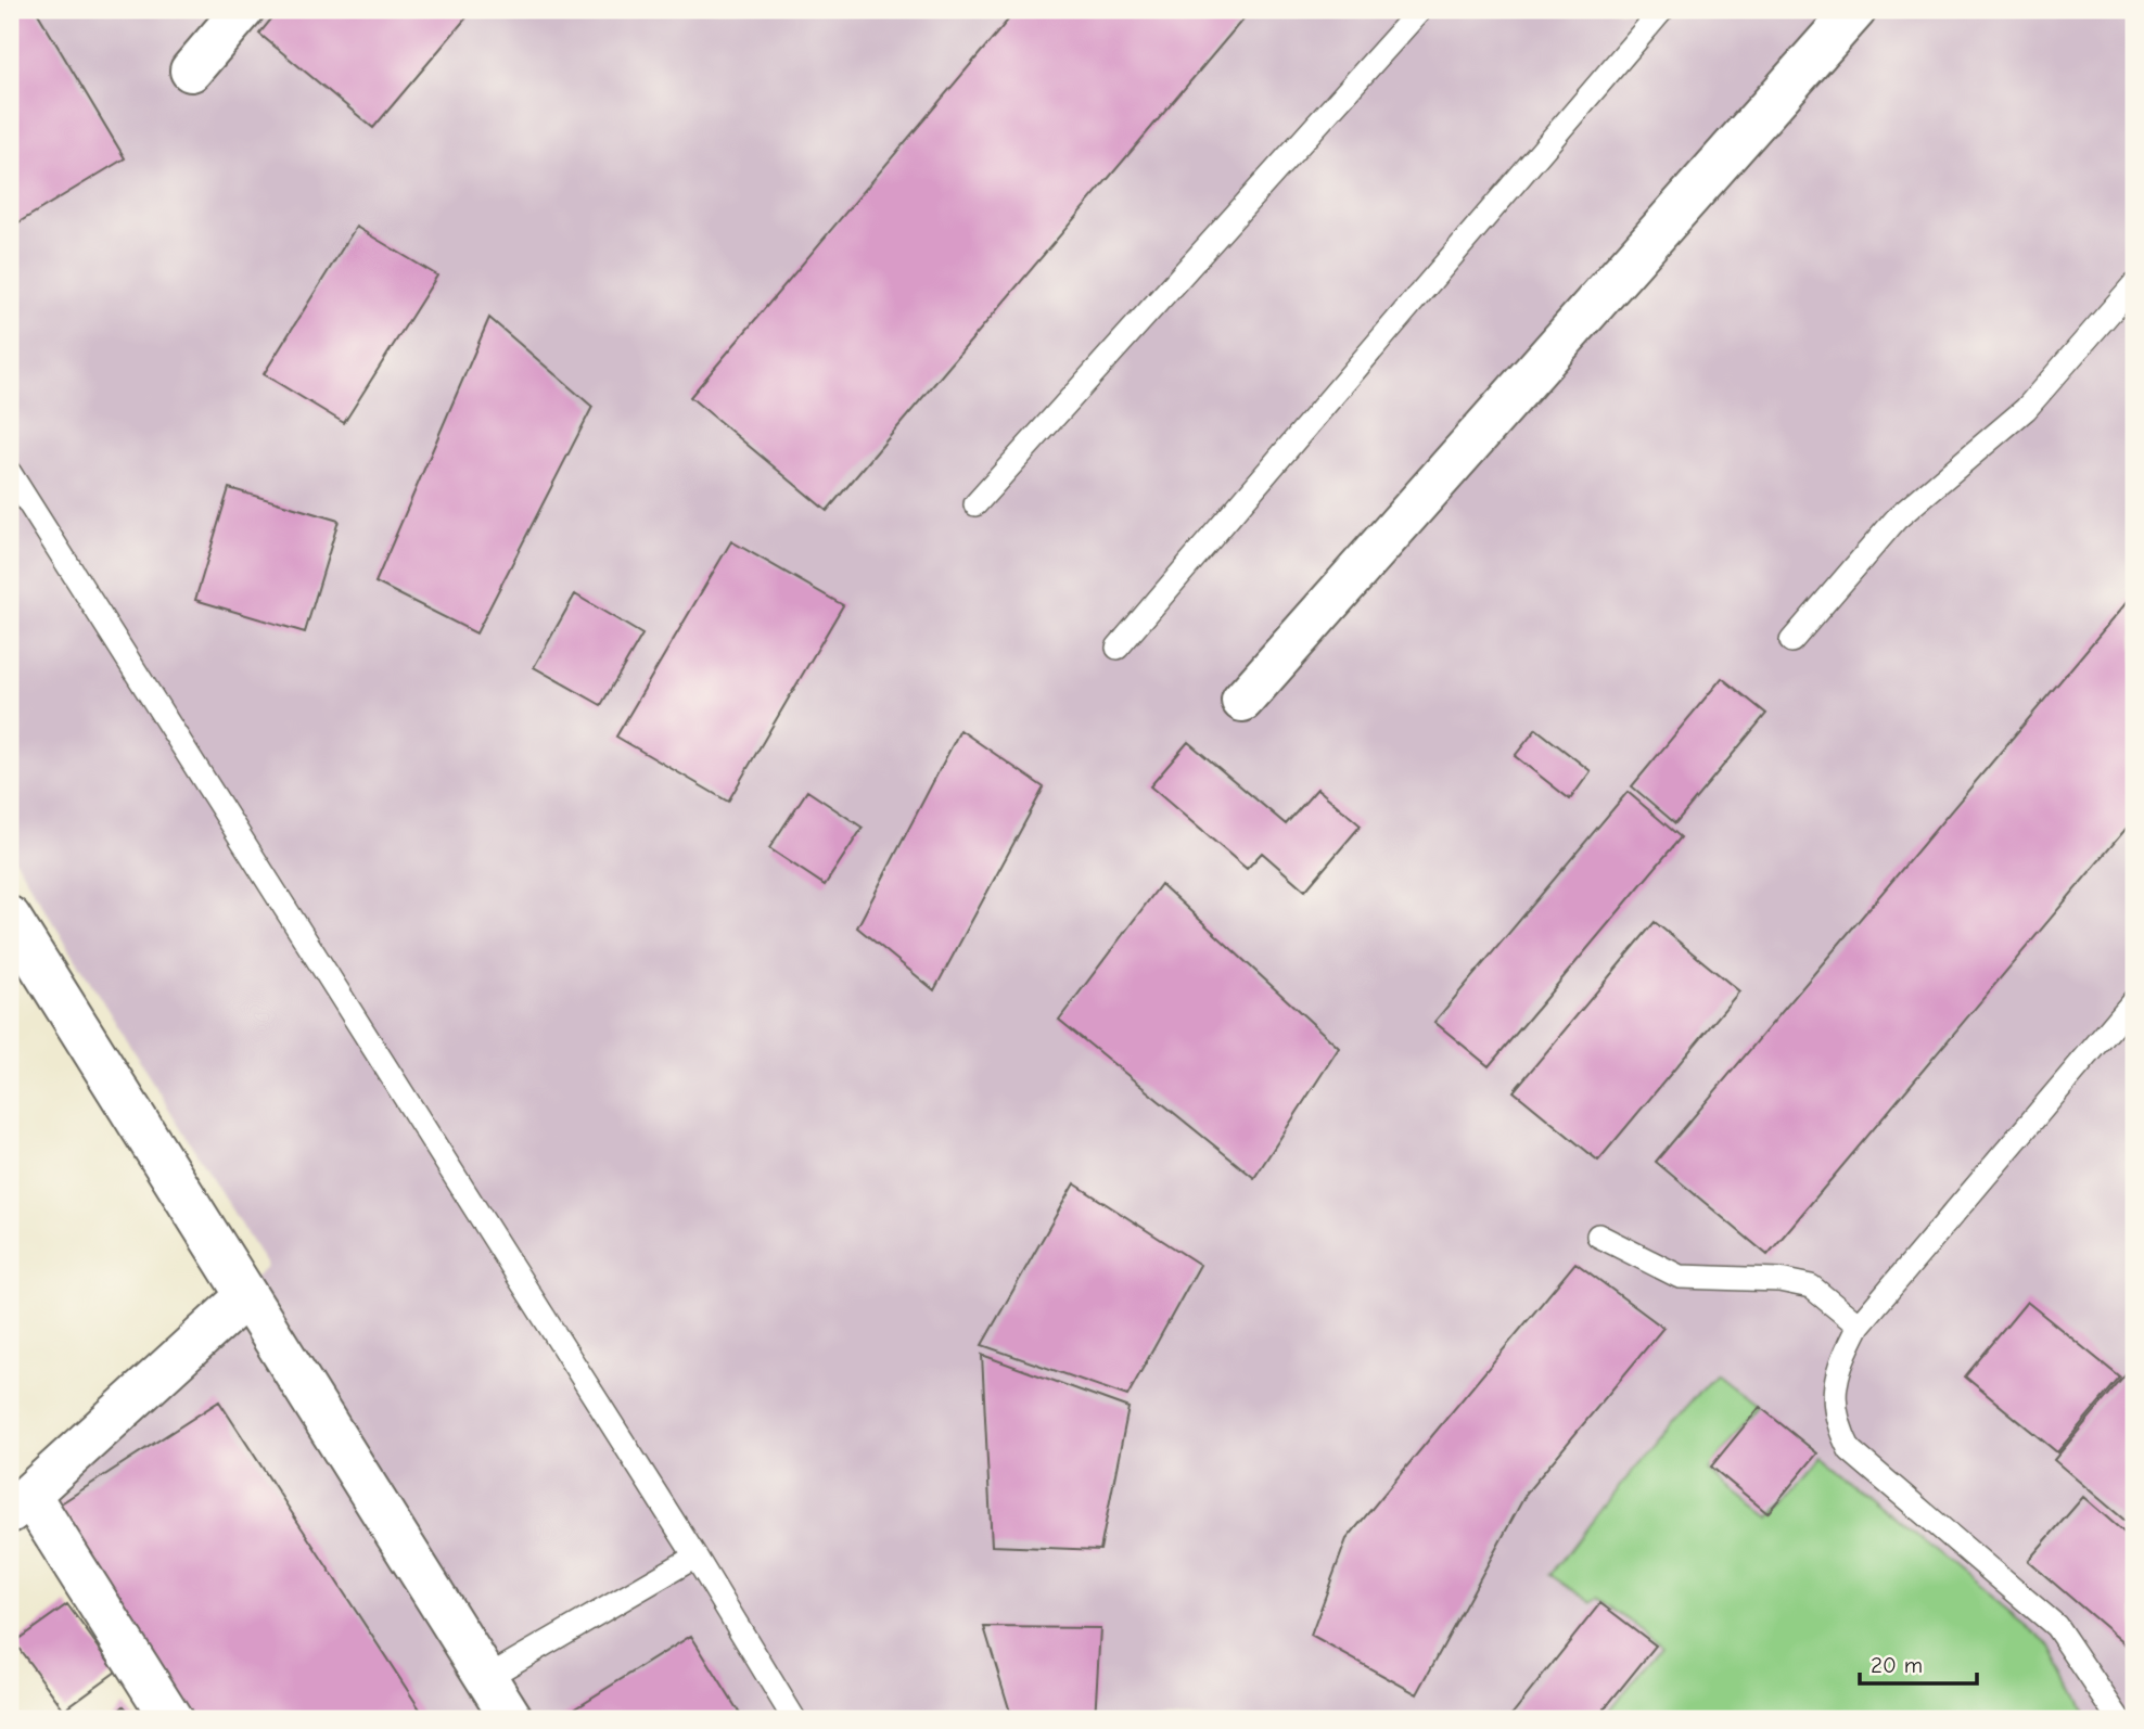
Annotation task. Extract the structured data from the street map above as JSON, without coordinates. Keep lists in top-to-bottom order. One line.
{"scale_bar":"20 m"}
